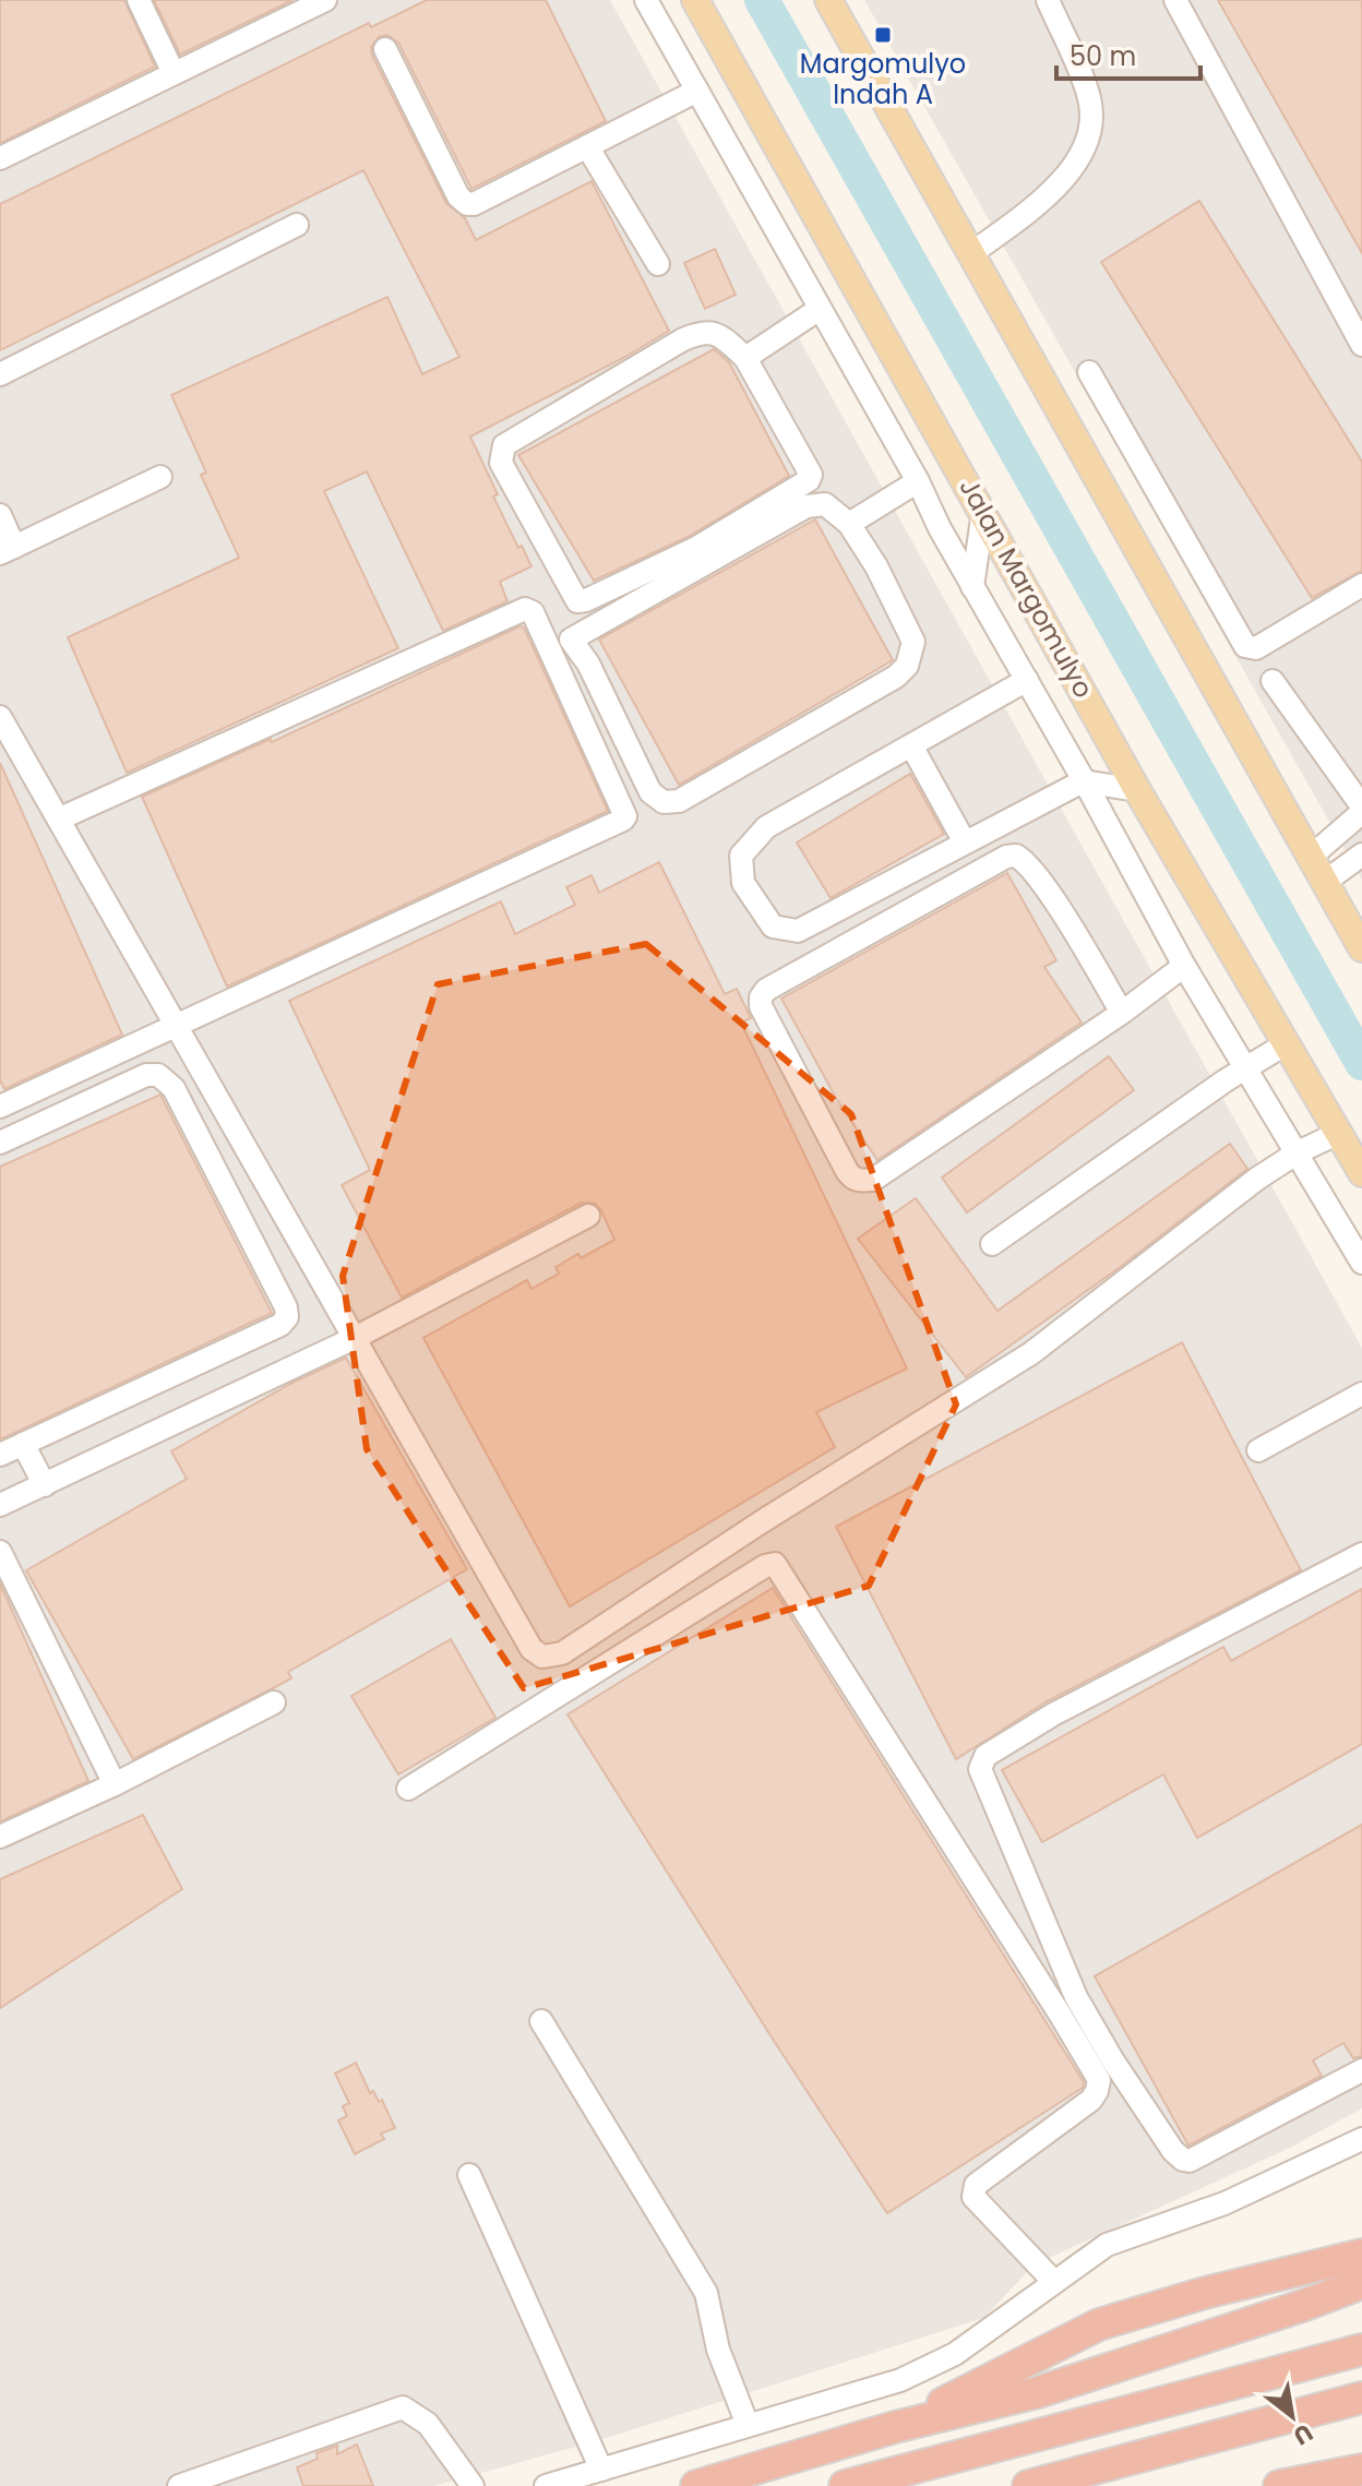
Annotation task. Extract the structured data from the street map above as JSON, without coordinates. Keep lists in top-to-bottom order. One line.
{"streets":{"main road":["Jalan Margomulyo"]},"places":{"transit":["Margomulyo Indah A"]},"scale_bar":"50 m","north":"bottom right"}
